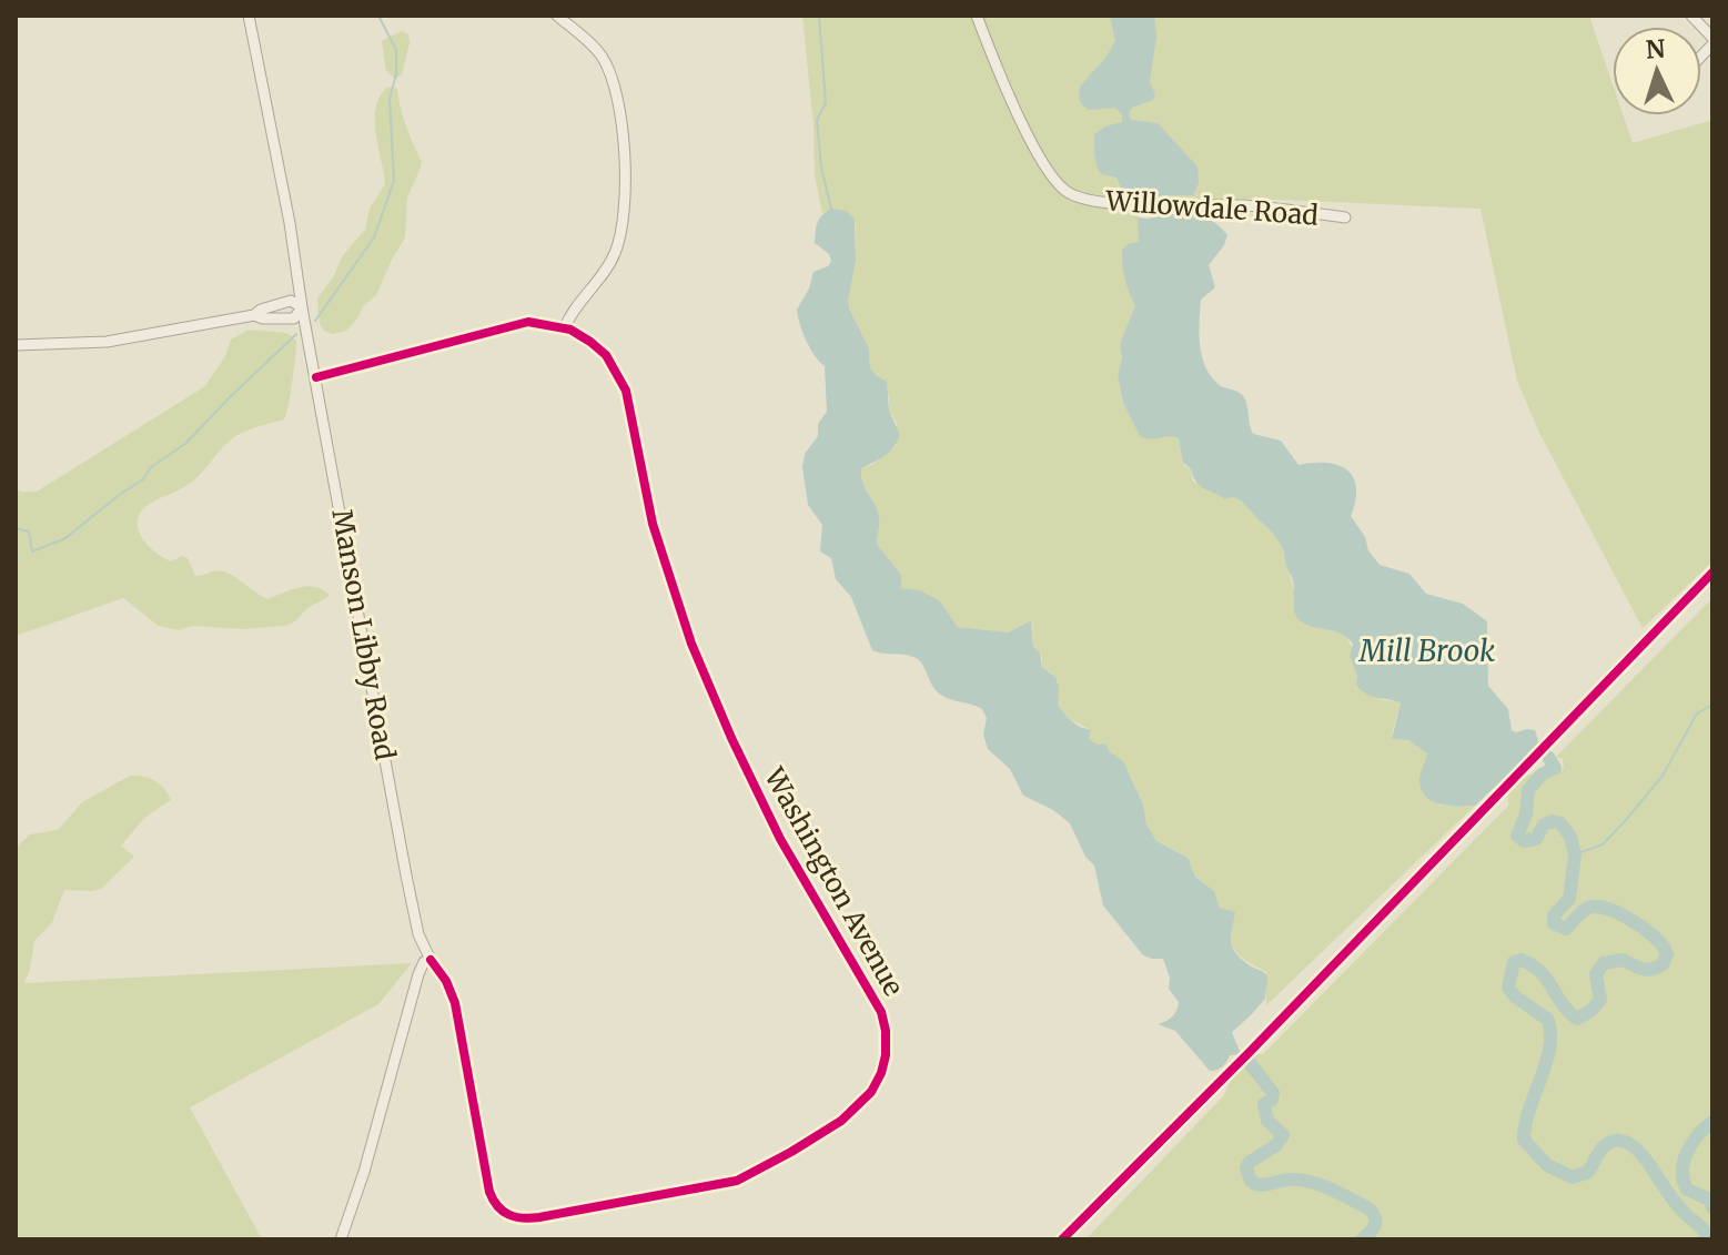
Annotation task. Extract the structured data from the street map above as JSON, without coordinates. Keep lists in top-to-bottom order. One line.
{"streets":{"street":["Willowdale Road","Manson Libby Road","Washington Avenue"]},"crossings":[["Manson Libby Road","Washington Avenue"]],"water":["Mill Brook"],"north":"top"}
